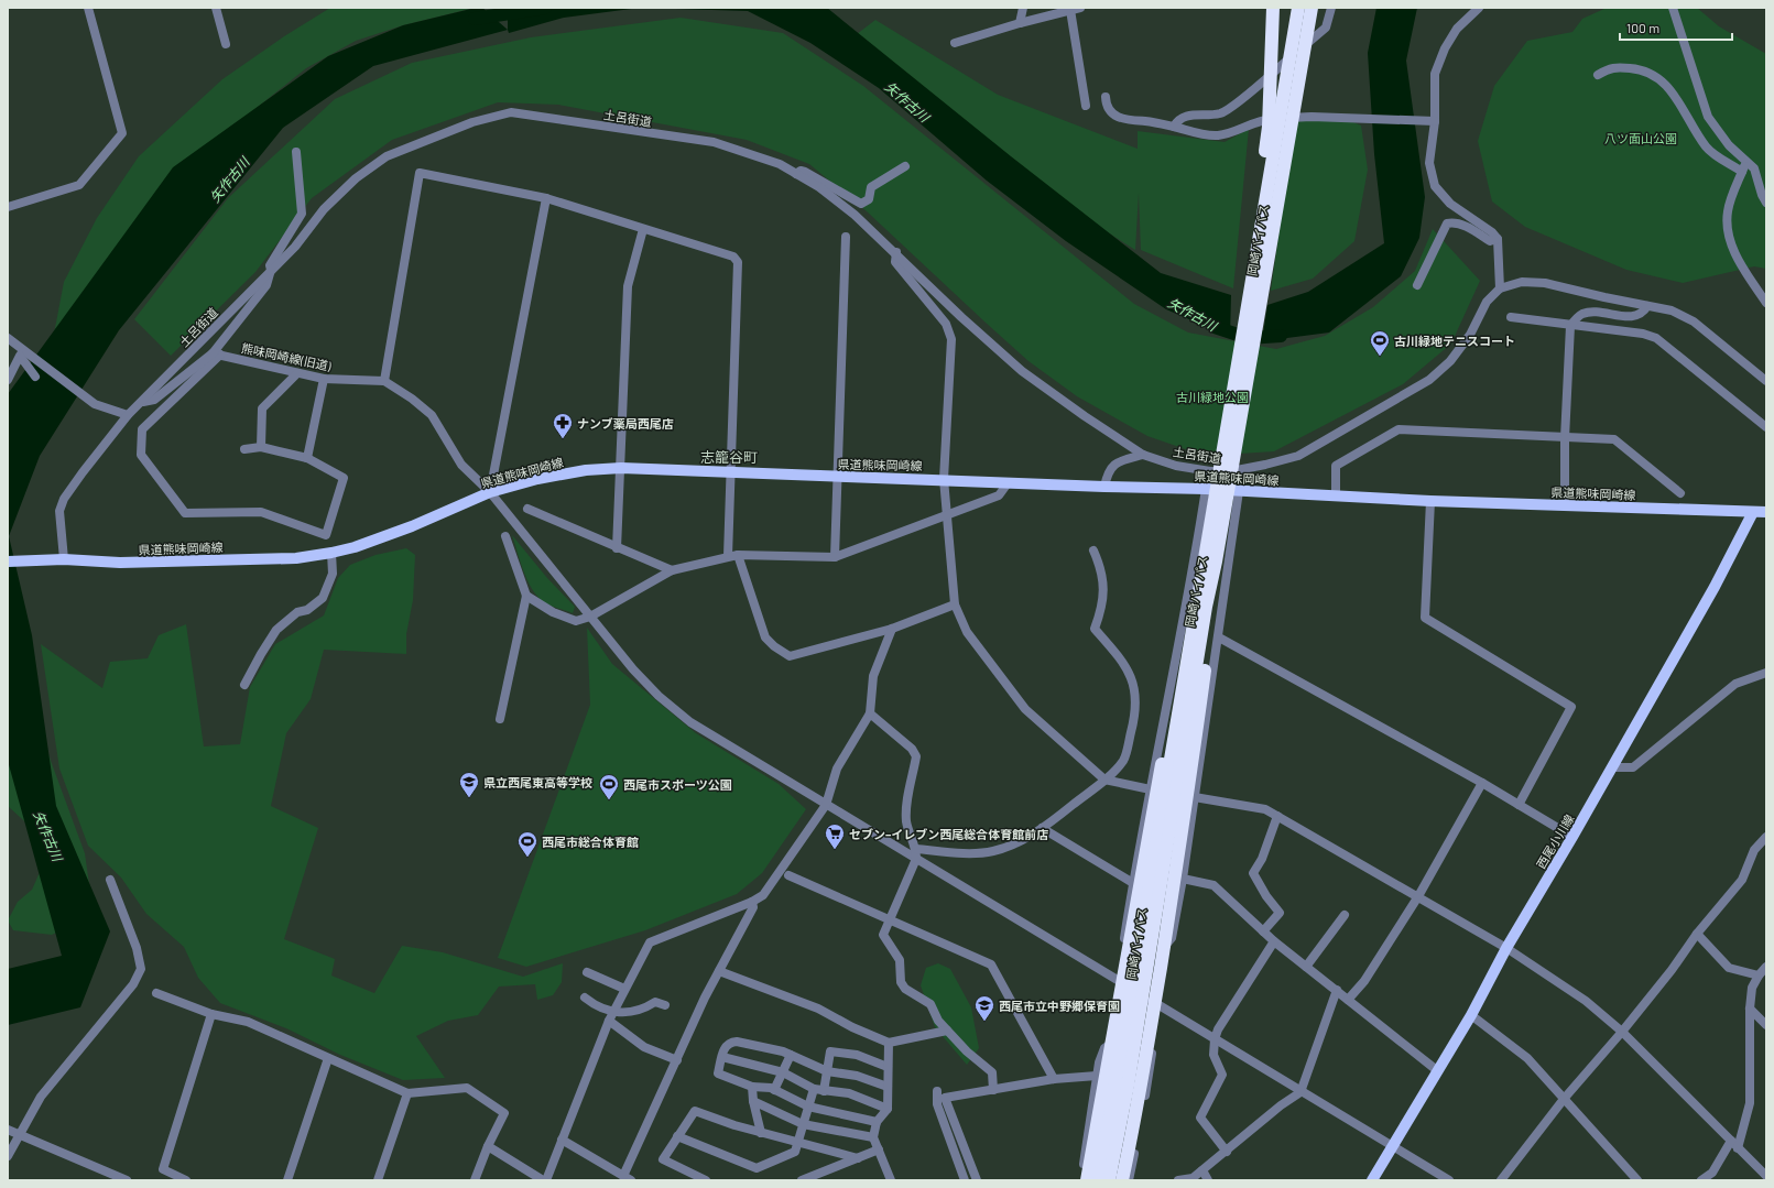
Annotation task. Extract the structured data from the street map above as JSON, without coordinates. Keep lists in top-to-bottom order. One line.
{"streets":{"highway":["岡崎バイパス"],"main road":["県道熊味岡崎線","西尾小川線"],"street":["土呂街道","熊味岡崎線(旧道)"]},"crossings":[["県道熊味岡崎線","西尾小川線"]],"districts":["志籠谷町"],"water":["矢作古川"],"parks":["八ツ面山公園","古川緑地公園"],"places":{"sports":["古川緑地テニスコート","西尾市スポーツ公園","西尾市総合体育館"],"pharmacy":["ナンブ薬局西尾店"],"school or university":["県立西尾東高等学校","西尾市立中野郷保育園"],"supermarket":["セブン−イレブン西尾総合体育館前店"]},"scale_bar":"100 m"}
